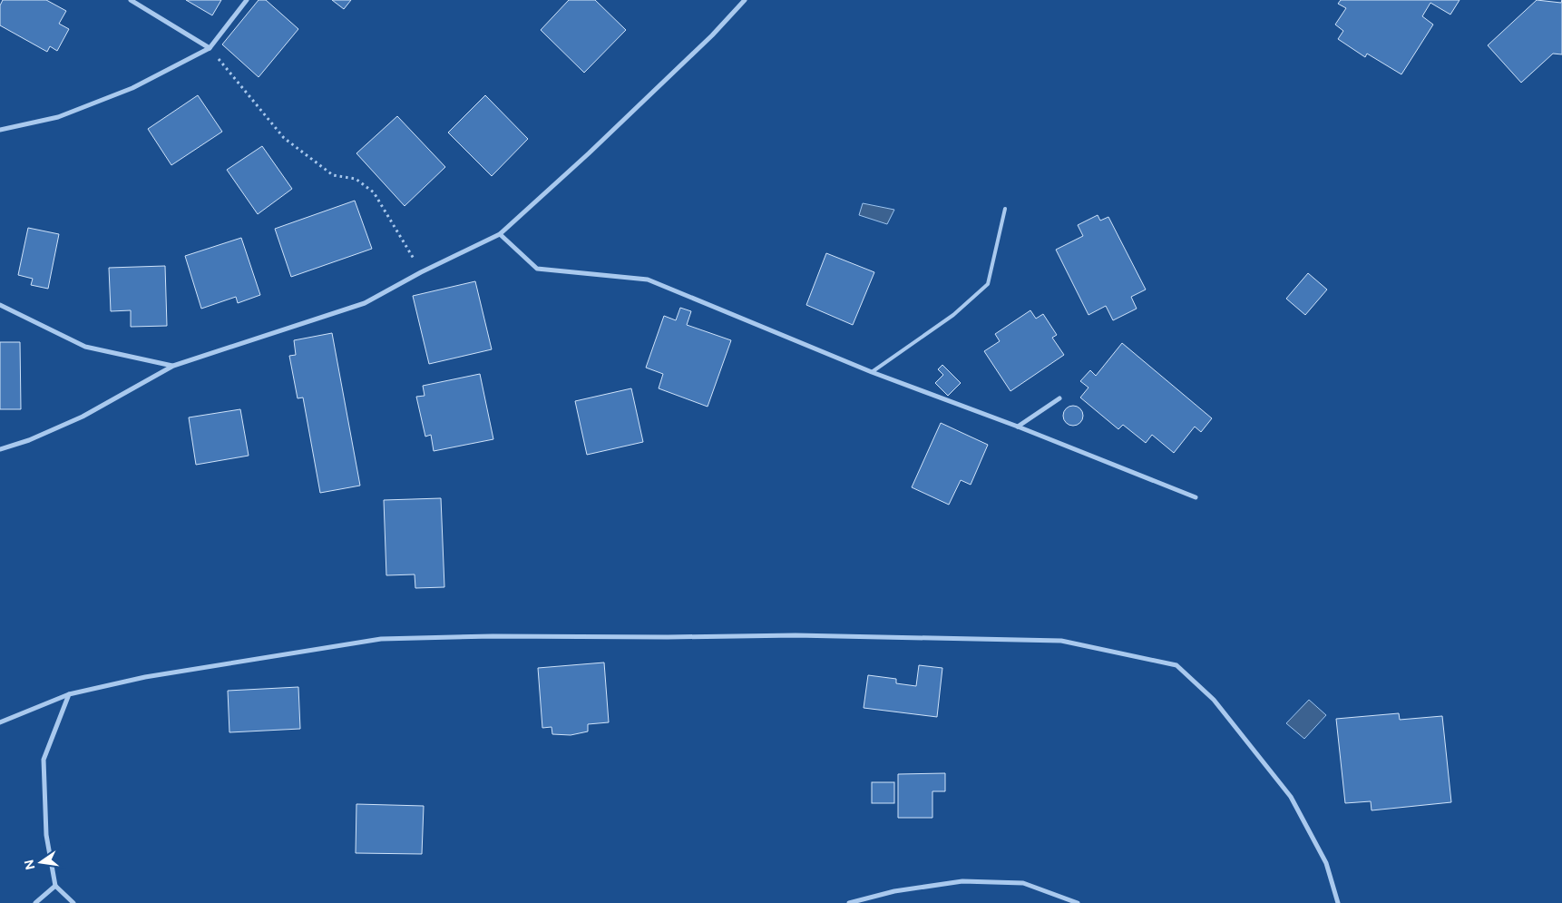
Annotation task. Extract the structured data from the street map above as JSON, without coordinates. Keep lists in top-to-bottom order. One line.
{"north":"left"}
